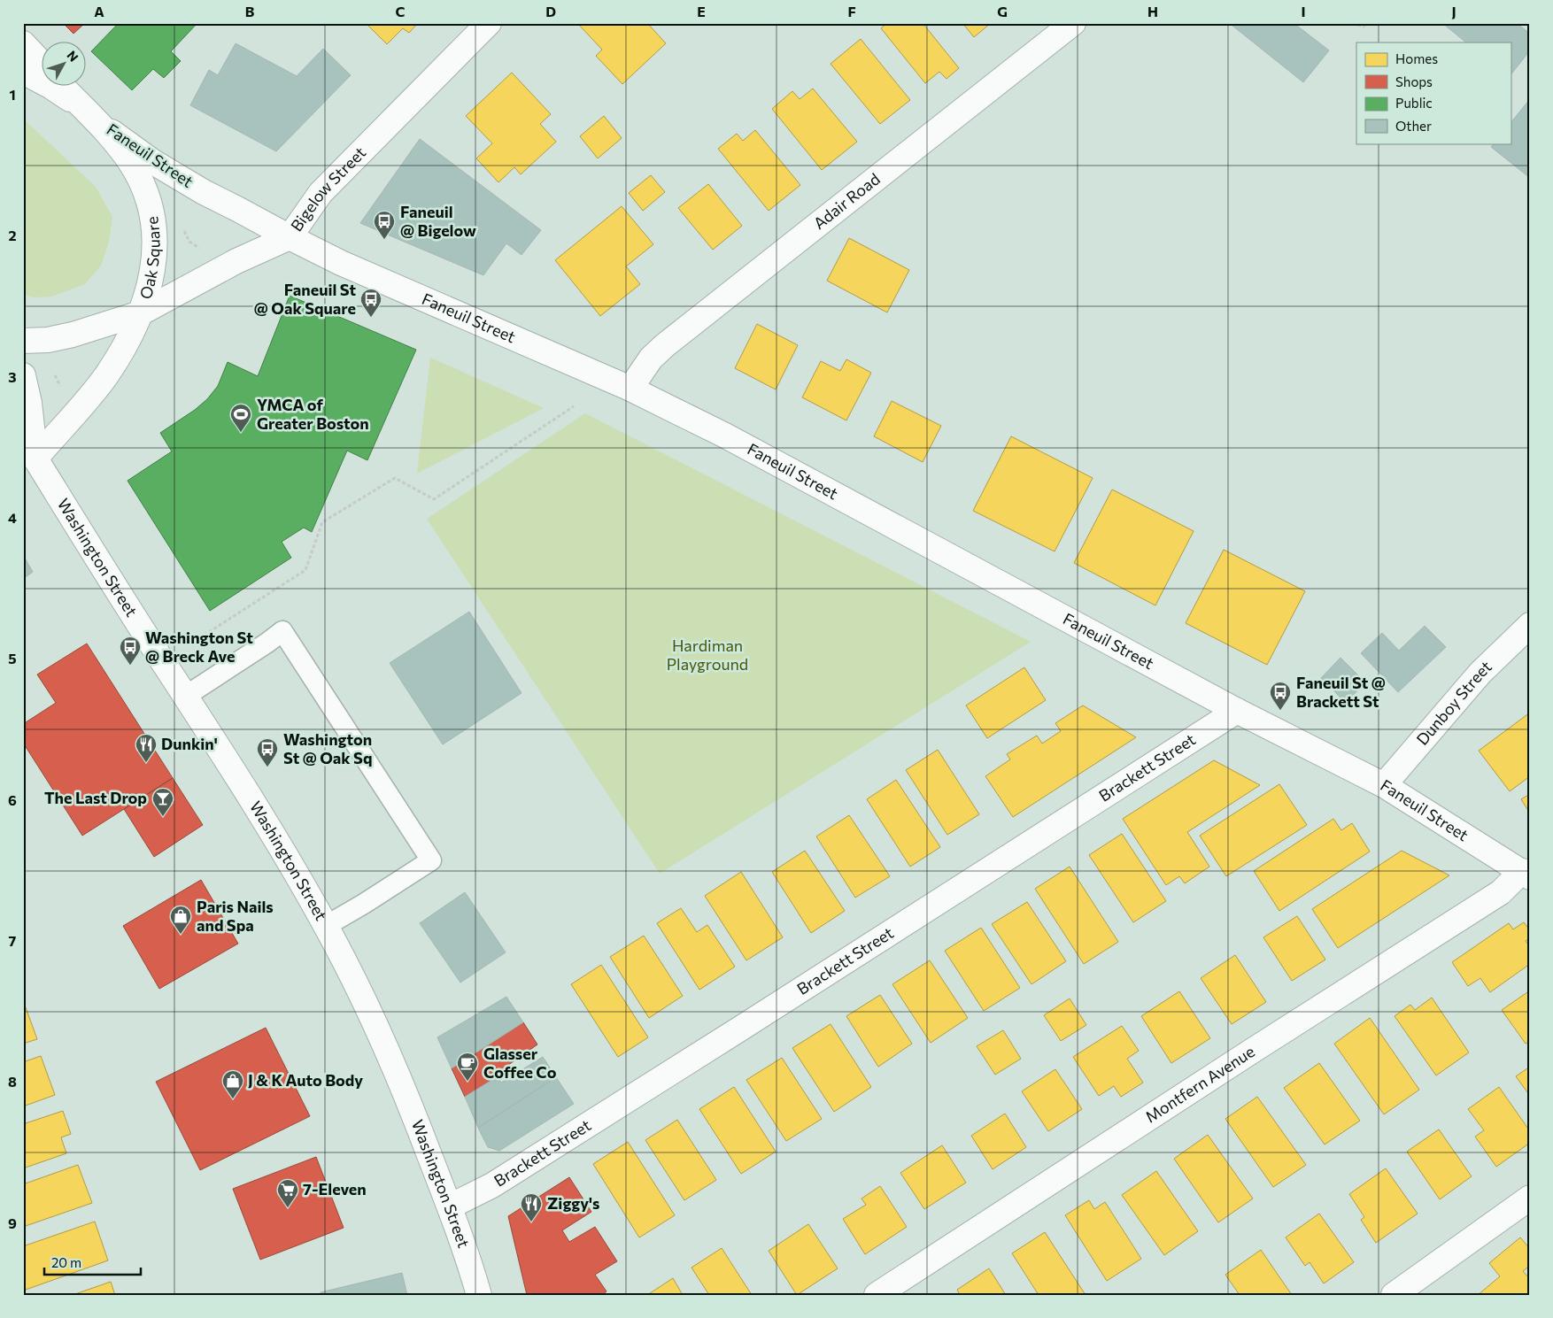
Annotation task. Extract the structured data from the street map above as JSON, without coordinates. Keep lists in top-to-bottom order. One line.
{"streets":{"street":["Faneuil Street","Bigelow Street","Adair Road","Oak Square","Washington Street","Dunboy Street","Brackett Street","Montfern Avenue"]},"crossings":[["Faneuil Street","Bigelow Street"],["Faneuil Street","Adair Road"],["Faneuil Street","Oak Square"],["Faneuil Street","Dunboy Street"],["Faneuil Street","Brackett Street"],["Faneuil Street","Montfern Avenue"],["Bigelow Street","Oak Square"],["Oak Square","Washington Street"],["Washington Street","Brackett Street"]],"parks":["Hardiman Playground"],"places":{"bus stop":["Faneuil @ Bigelow","Faneuil St @ Oak Square","Washington St @ Breck Ave","Faneuil St @ Brackett St","Washington St @ Oak Sq"],"sports":["YMCA of Greater Boston"],"restaurant":["Dunkin'","Ziggy's"],"bar":["The Last Drop"],"shop":["Paris Nails and Spa","J & K Auto Body"],"cafe":["Glasser Coffee Co"],"supermarket":["7-Eleven"]},"legend":["Homes","Shops","Public","Other"],"scale_bar":"20 m","north":"top right","grid":{"columns":["A","B","C","D","E","F","G","H","I","J"],"rows":["1","2","3","4","5","6","7","8","9"]}}
